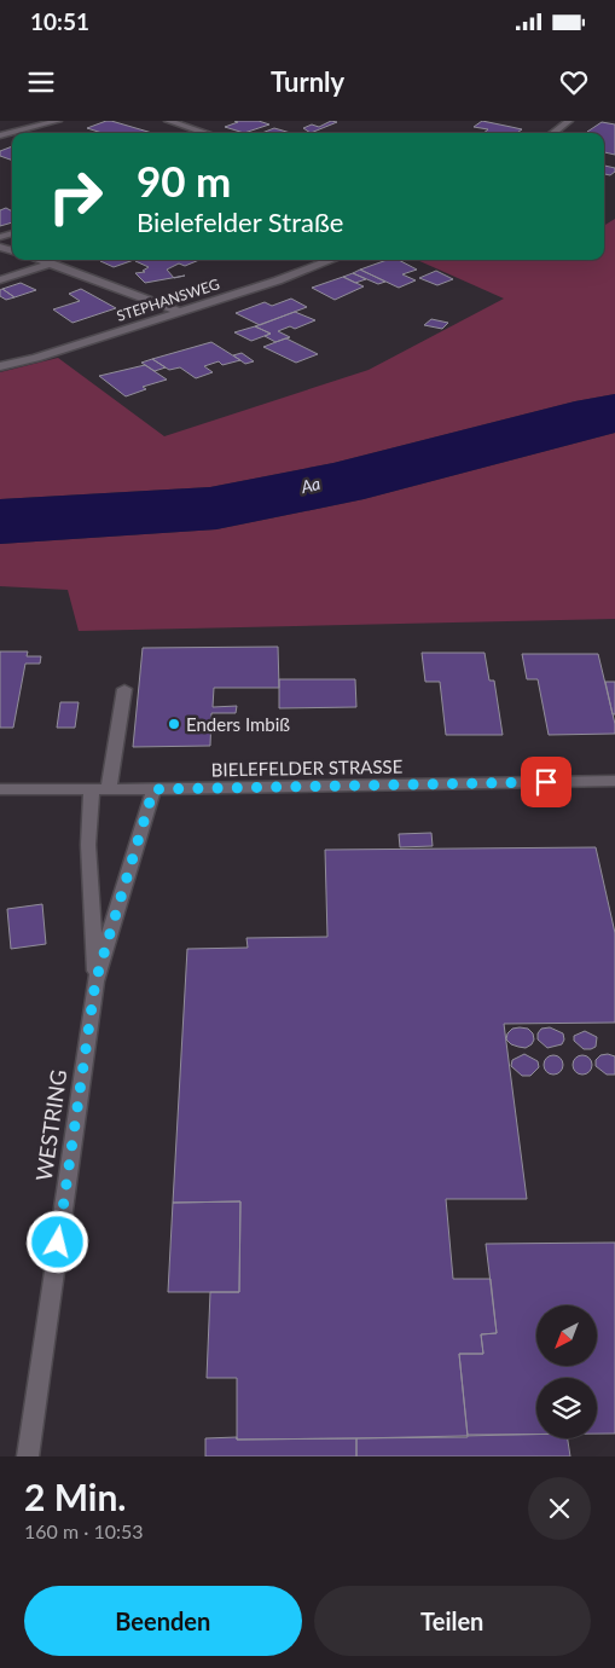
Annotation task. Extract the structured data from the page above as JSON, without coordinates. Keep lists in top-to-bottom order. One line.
{"streets":{"street":["STEPHANSWEG","BIELEFELDER STRASSE","WESTRING"]},"crossings":[["BIELEFELDER STRASSE","WESTRING"]],"water":["Aa"],"places":["Enders Imbiß"],"north":"bottom left","page":{"status":"10:51","header":"Turnly","turn":["90 m","Bielefelder Straße"],"heading":["2 Min.","160 m · 10:53"],"buttons":["Beenden","Teilen"]}}
